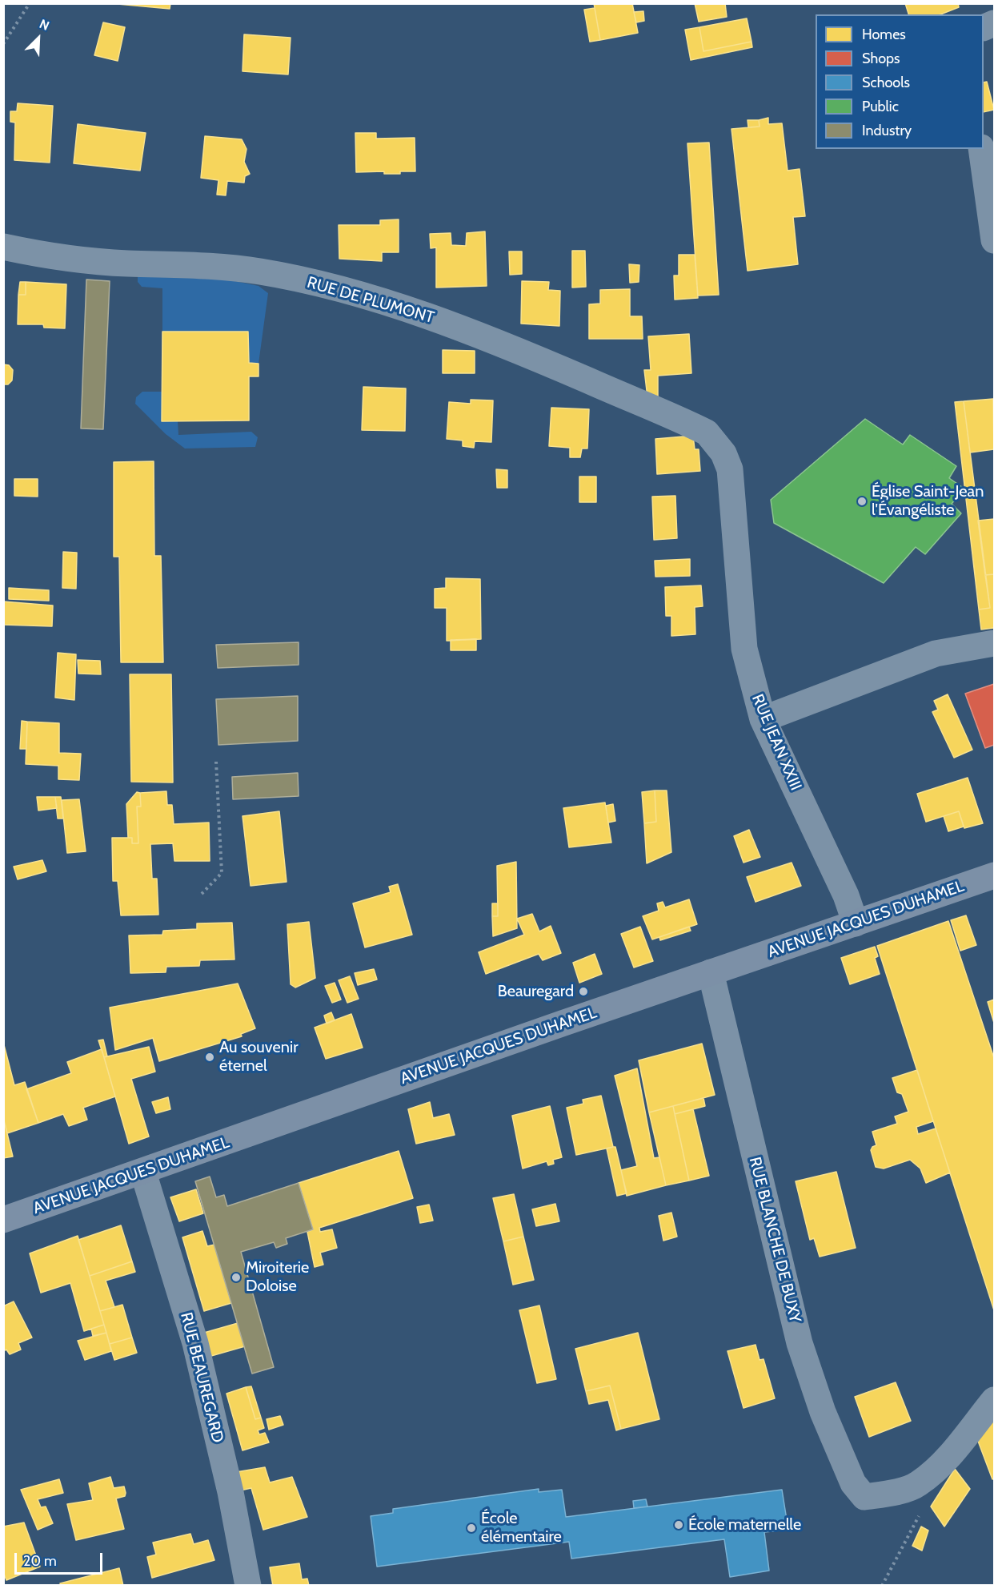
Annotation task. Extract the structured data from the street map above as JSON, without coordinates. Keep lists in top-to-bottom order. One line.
{"streets":{"main road":["AVENUE JACQUES DUHAMEL"],"street":["RUE DE PLUMONT","RUE JEAN XXIII","RUE BLANCHE DE BUXY","RUE BEAUREGARD"]},"crossings":[["RUE DE PLUMONT","RUE JEAN XXIII"],["RUE JEAN XXIII","AVENUE JACQUES DUHAMEL"],["AVENUE JACQUES DUHAMEL","RUE BLANCHE DE BUXY"],["AVENUE JACQUES DUHAMEL","RUE BEAUREGARD"]],"places":["Église Saint-Jean l'Évangéliste","Beauregard","Au souvenir éternel","Miroiterie Doloise","École maternelle","École élémentaire"],"legend":["Homes","Shops","Schools","Public","Industry"],"scale_bar":"20 m","north":"top right"}
